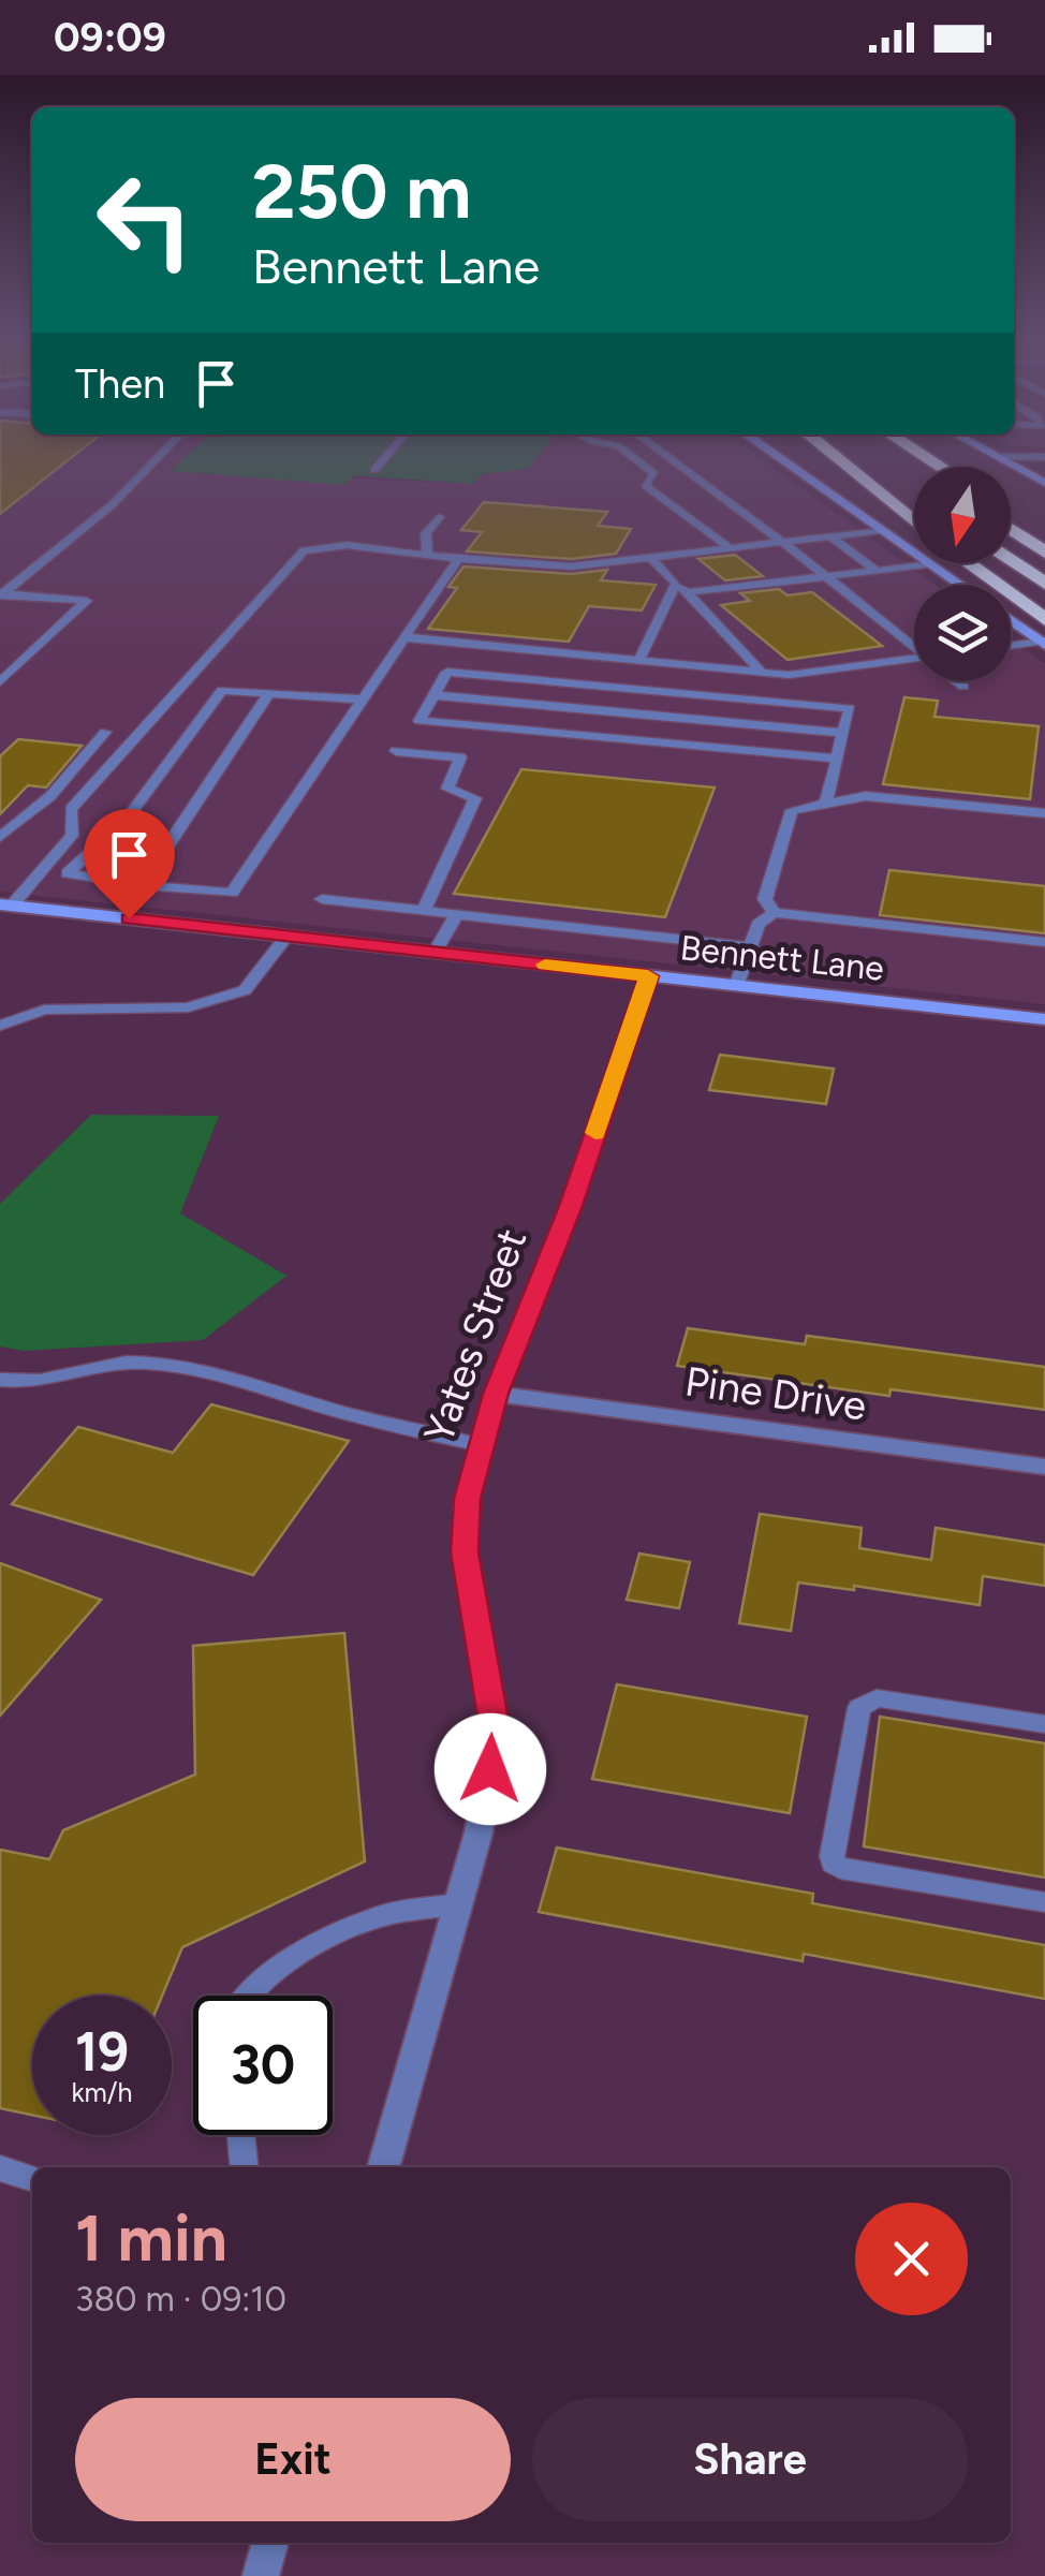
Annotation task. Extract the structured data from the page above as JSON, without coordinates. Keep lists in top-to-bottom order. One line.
{"streets":{"main road":["Bennett Lane"],"street":["Yates Street","Pine Drive"]},"crossings":[["Bennett Lane","Yates Street"],["Yates Street","Pine Drive"]],"north":"bottom","page":{"status":"09:09","turn":["250 m","Bennett Lane"],"then":"Then","speed":"19 km/h","limit":"30","heading":["1 min","380 m · 09:10"],"buttons":["Exit","Share"]}}
